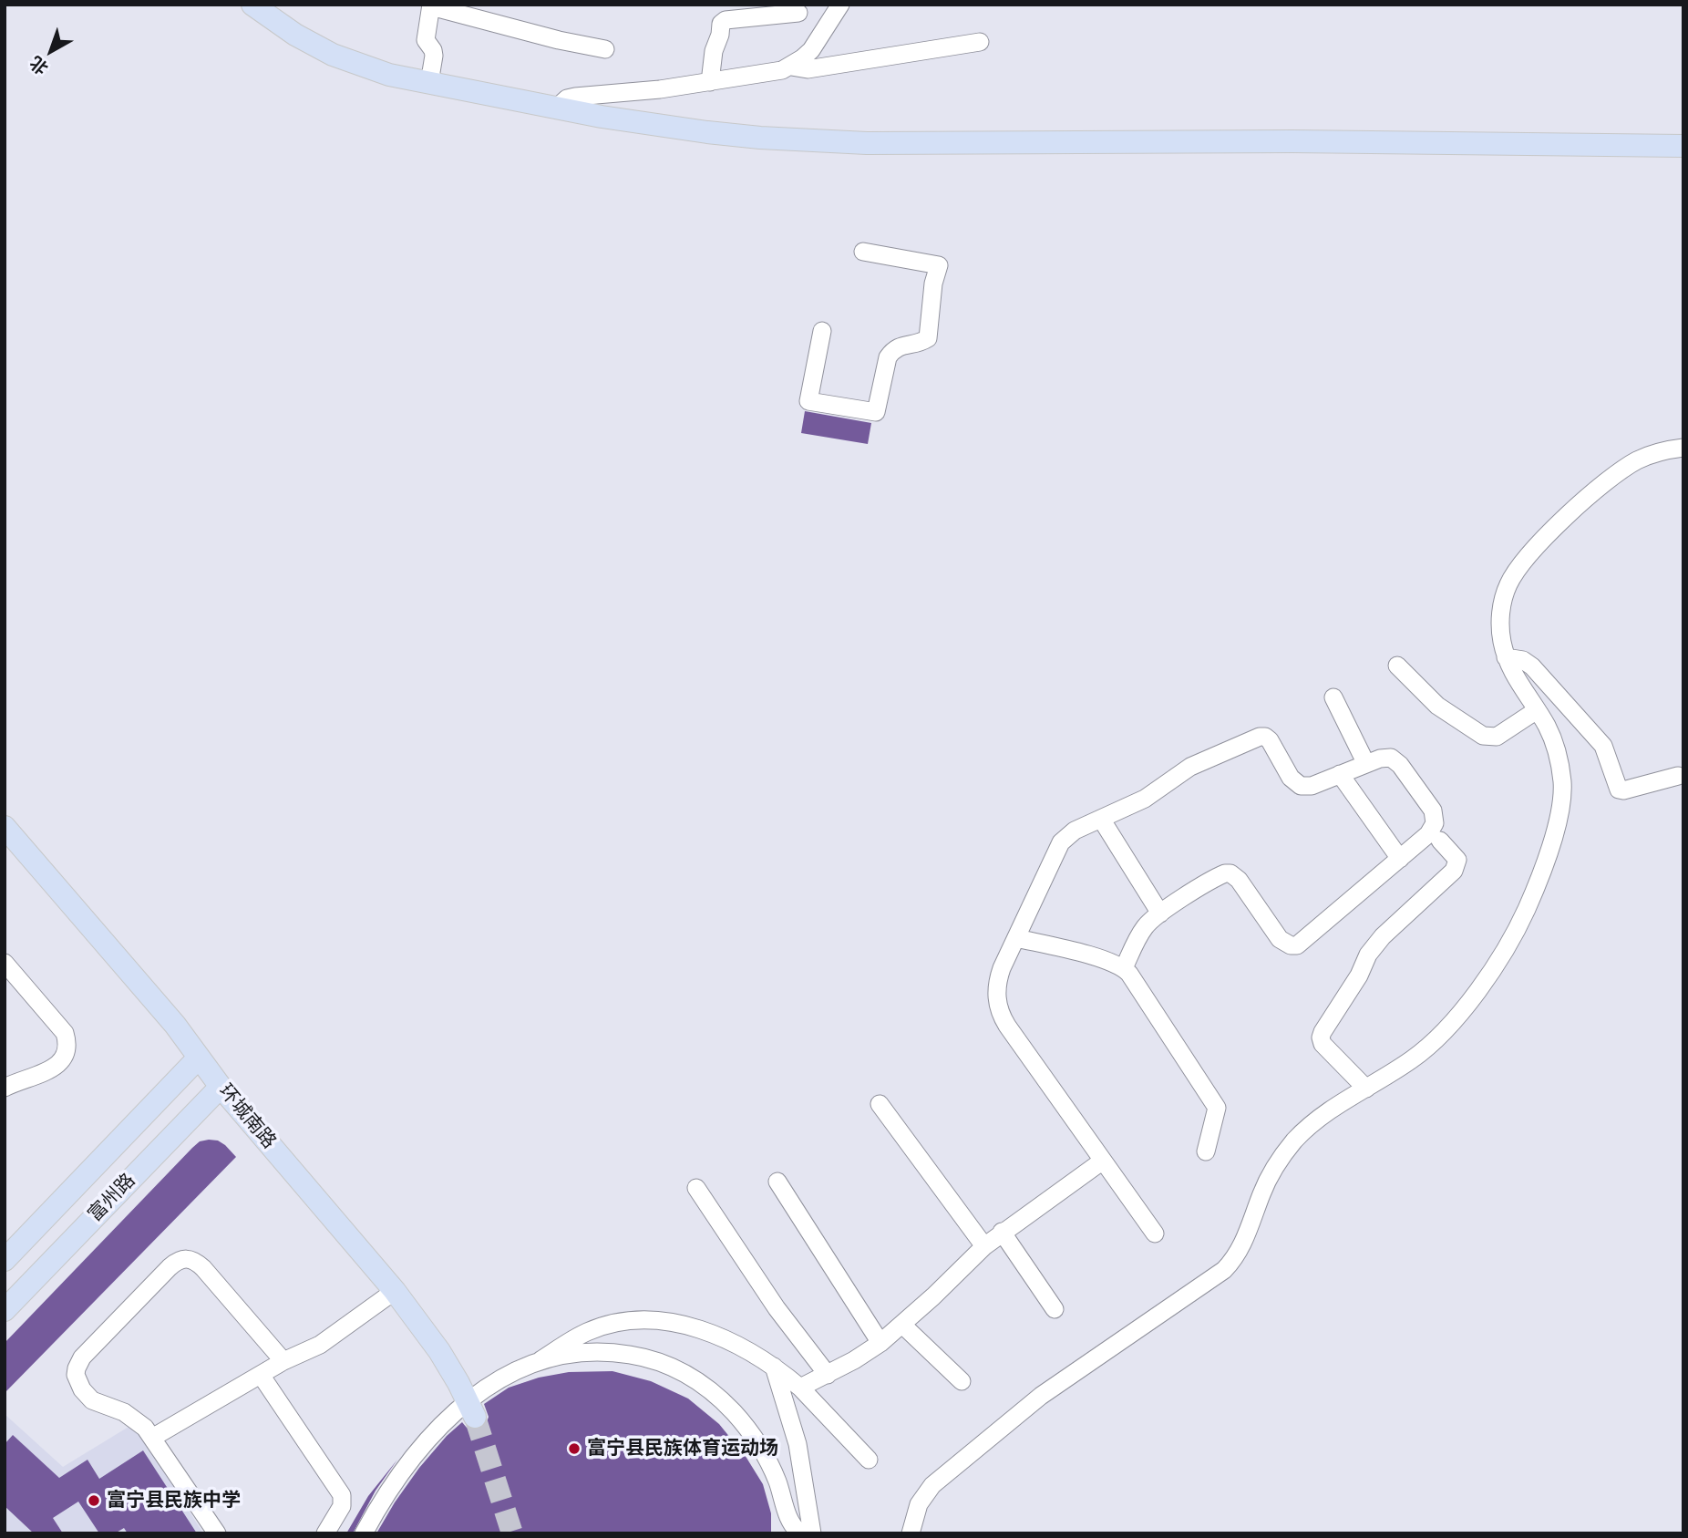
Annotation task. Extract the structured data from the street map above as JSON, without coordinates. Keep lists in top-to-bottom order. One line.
{"streets":{"main road":["环城南路","富州路"]},"crossings":[["环城南路","富州路"]],"places":["富宁县民族体育运动场","富宁县民族中学"],"north":"bottom left"}
